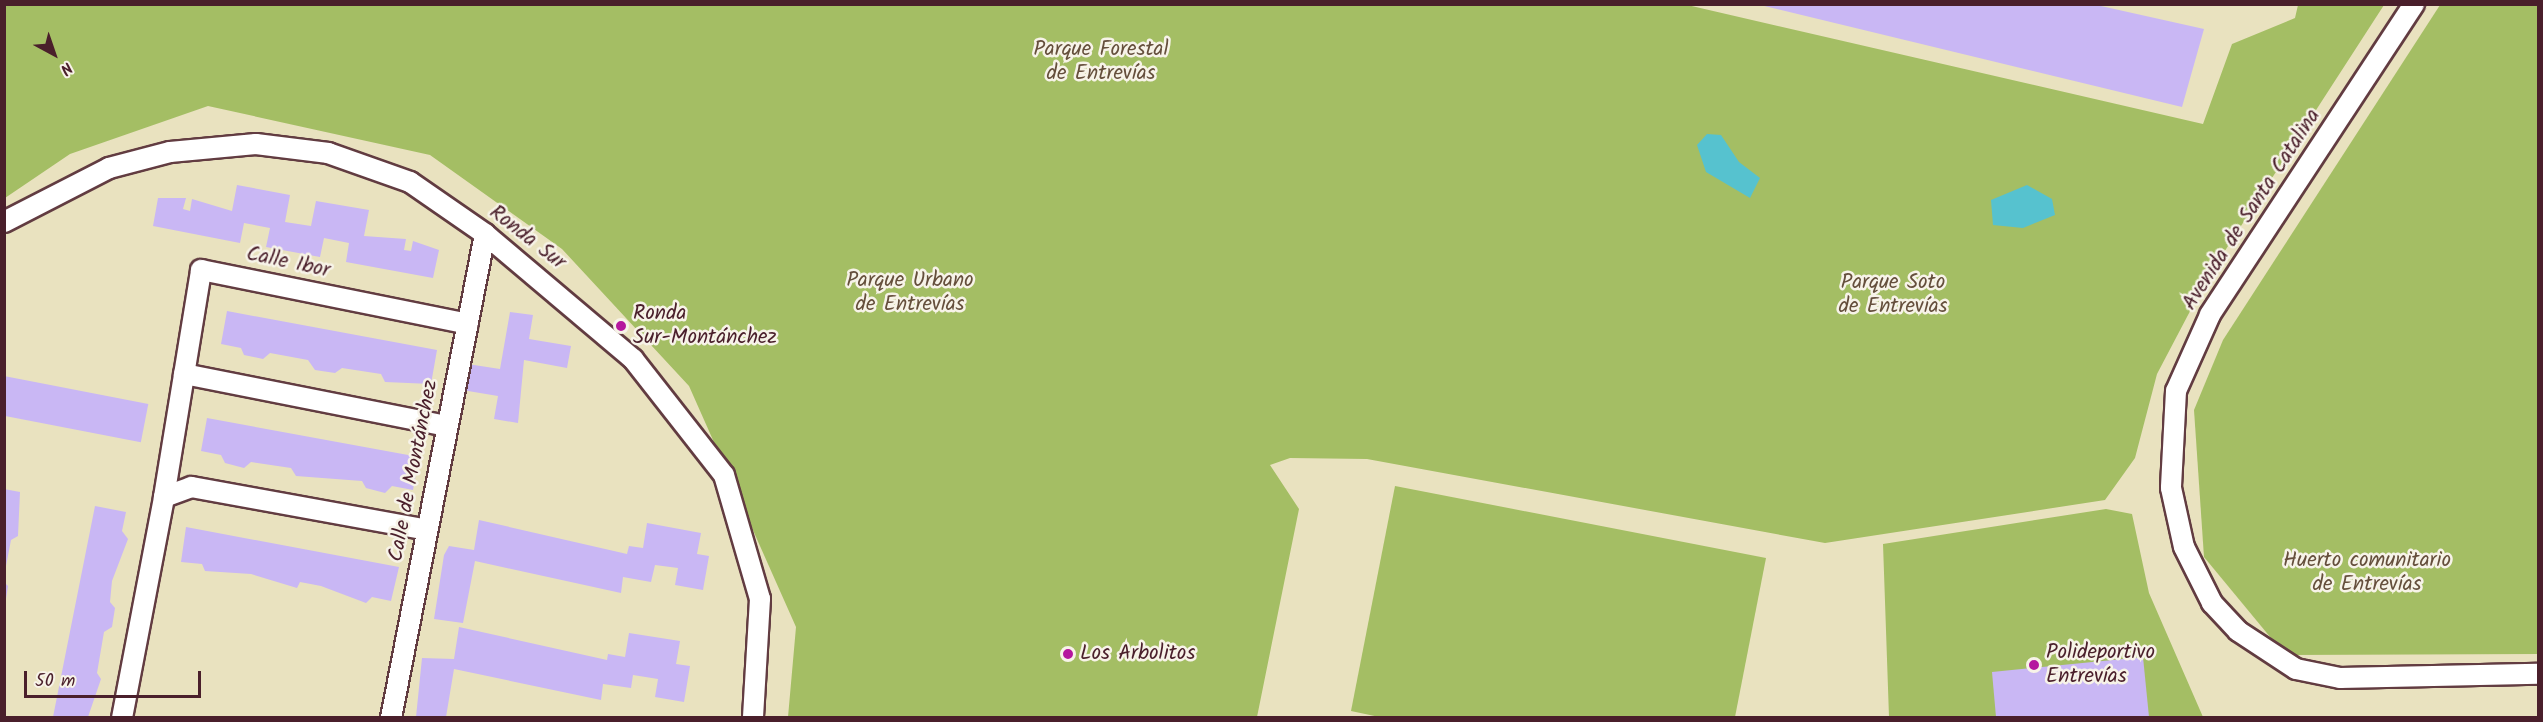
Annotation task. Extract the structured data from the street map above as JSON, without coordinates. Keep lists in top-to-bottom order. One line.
{"streets":{"street":["Avenida de Santa Catalina","Ronda Sur","Calle Ibor","Calle de Montánchez"]},"crossings":[["Ronda Sur","Calle de Montánchez"],["Calle Ibor","Calle de Montánchez"]],"parks":["Parque Forestal de Entrevías","Parque Urbano de Entrevías","Parque Soto de Entrevías","Huerto comunitario de Entrevías"],"places":["Ronda Sur-Montánchez","Los Arbolitos","Polideportivo Entrevías"],"scale_bar":"50 m","north":"bottom right"}
